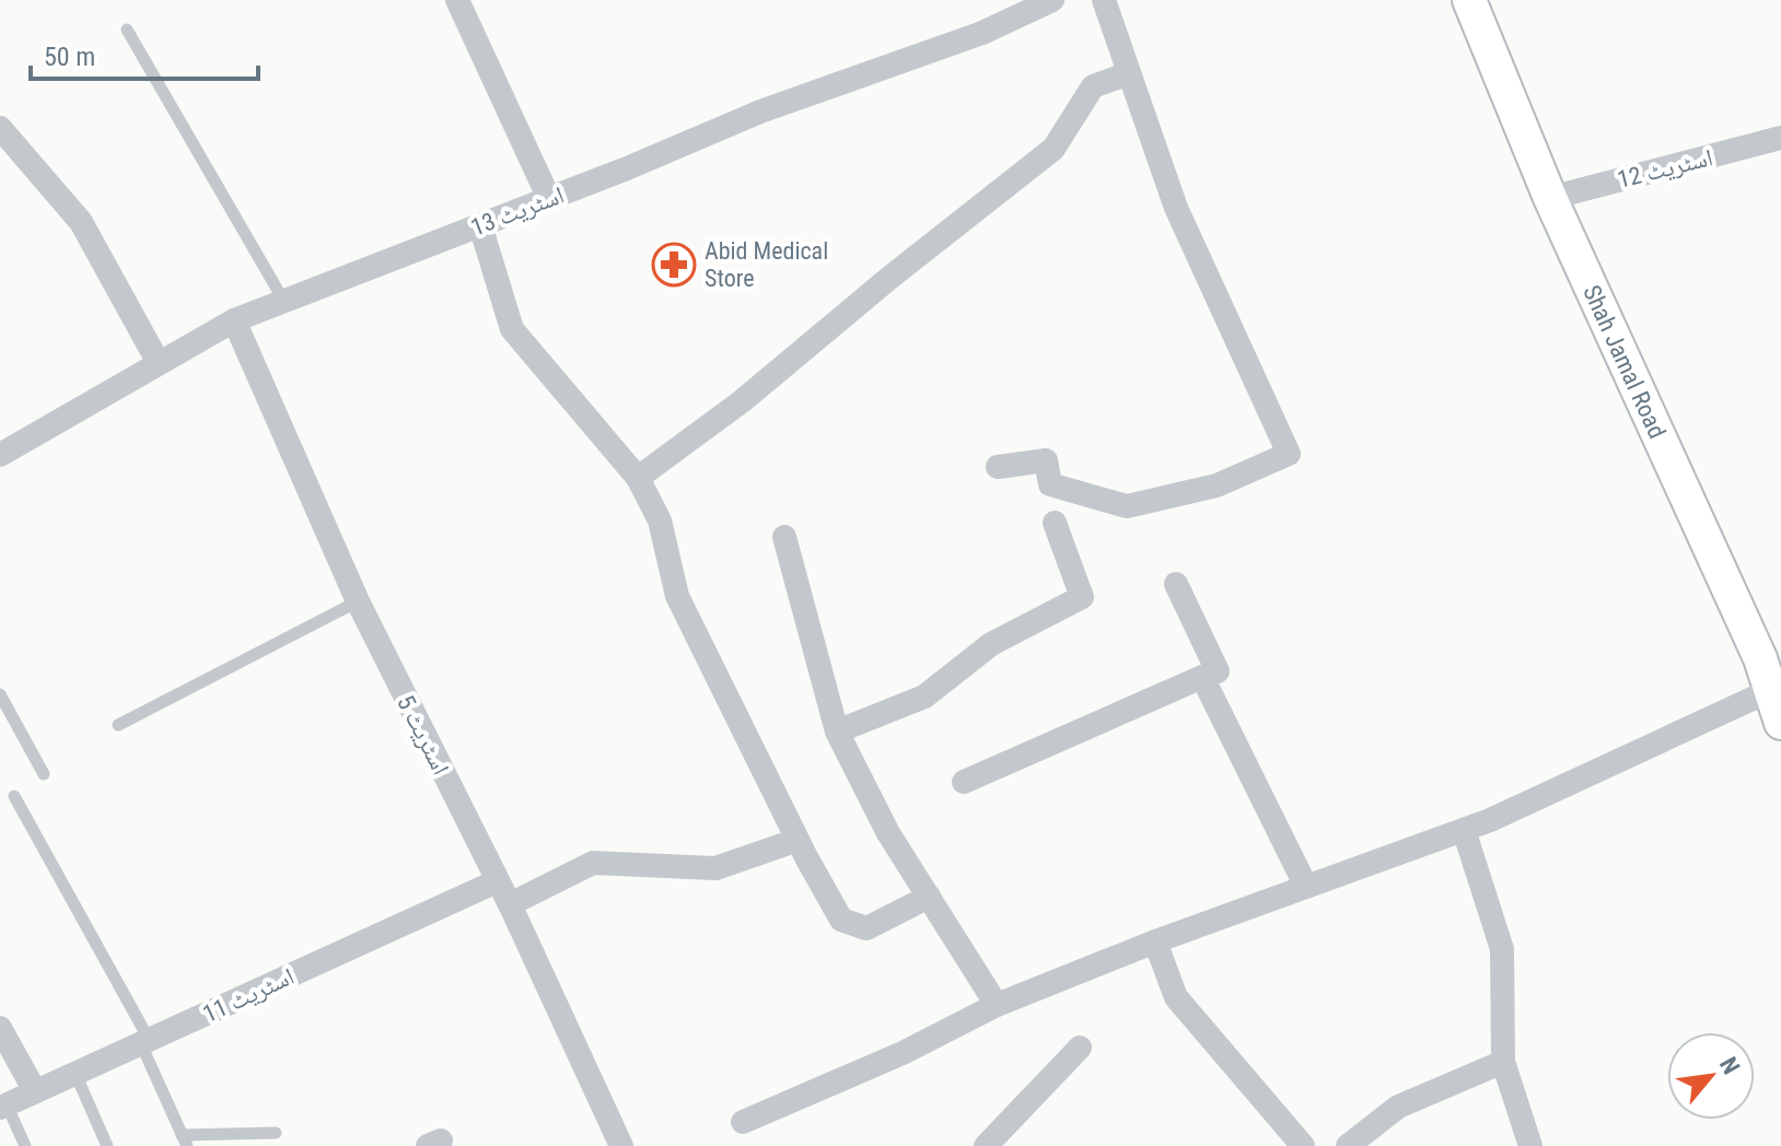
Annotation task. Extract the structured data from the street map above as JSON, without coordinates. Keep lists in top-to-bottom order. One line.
{"streets":{"main road":["Shah Jamal Road"],"street":["اسٹریٹ 12","اسٹریٹ 13","اسٹریٹ 5","اسٹریٹ 11"]},"crossings":[["اسٹریٹ 12","Shah Jamal Road"],["اسٹریٹ 13","اسٹریٹ 5"],["اسٹریٹ 5","اسٹریٹ 11"]],"places":{"pharmacy":["Abid Medical Store"]},"scale_bar":"50 m","north":"top right"}
